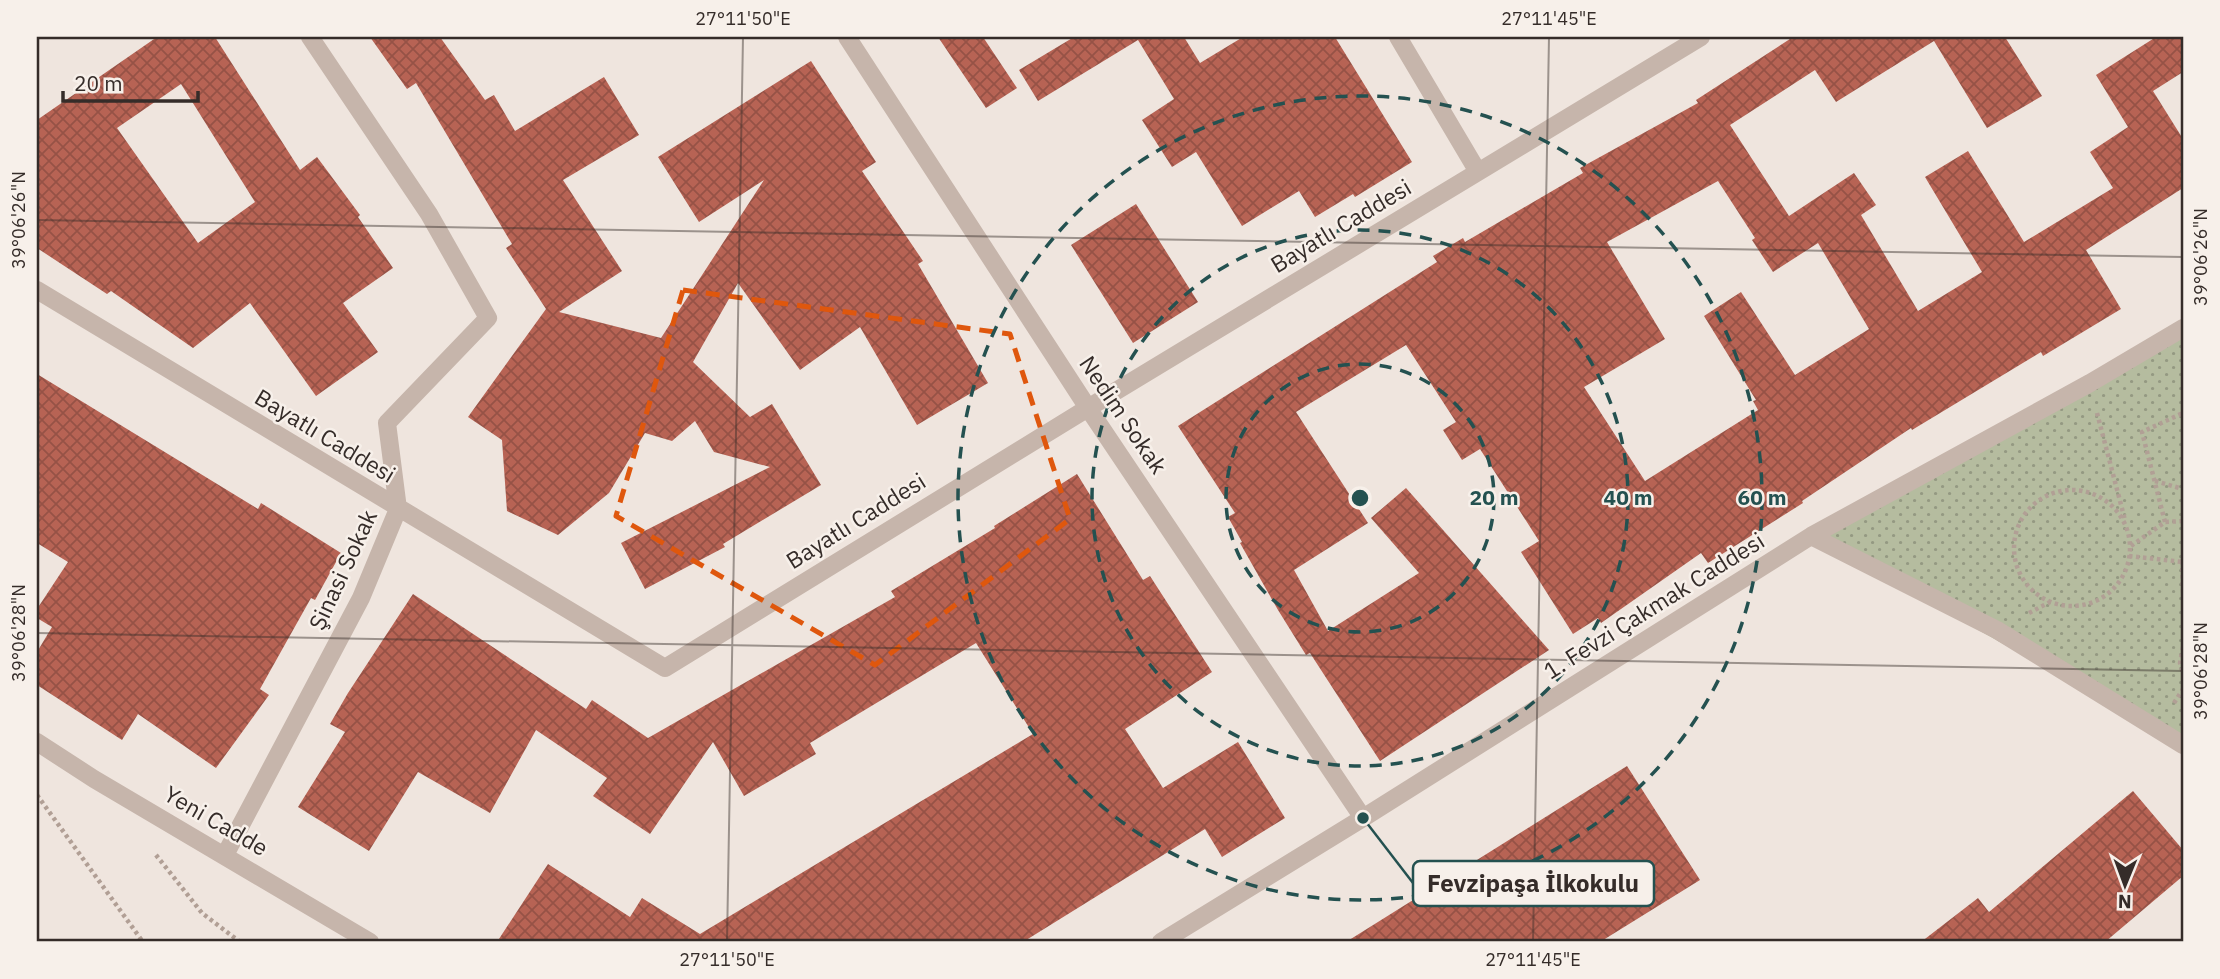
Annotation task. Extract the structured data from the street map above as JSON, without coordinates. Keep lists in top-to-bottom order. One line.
{"streets":{"street":["Bayatlı Caddesi","Nedim Sokak","Şinasi Sokak","1. Fevzi Çakmak Caddesi","Yeni Cadde"]},"crossings":[["Bayatlı Caddesi","Nedim Sokak"],["Bayatlı Caddesi","Şinasi Sokak"],["Nedim Sokak","1. Fevzi Çakmak Caddesi"],["Şinasi Sokak","Yeni Cadde"]],"places":["Fevzipaşa İlkokulu"],"scale_bar":"20 m","north":"bottom","coordinates":["27°11'50\"E","27°11'45\"E","39°06'26\"N","39°06'28\"N"],"rings":["20 m","40 m","60 m"]}
